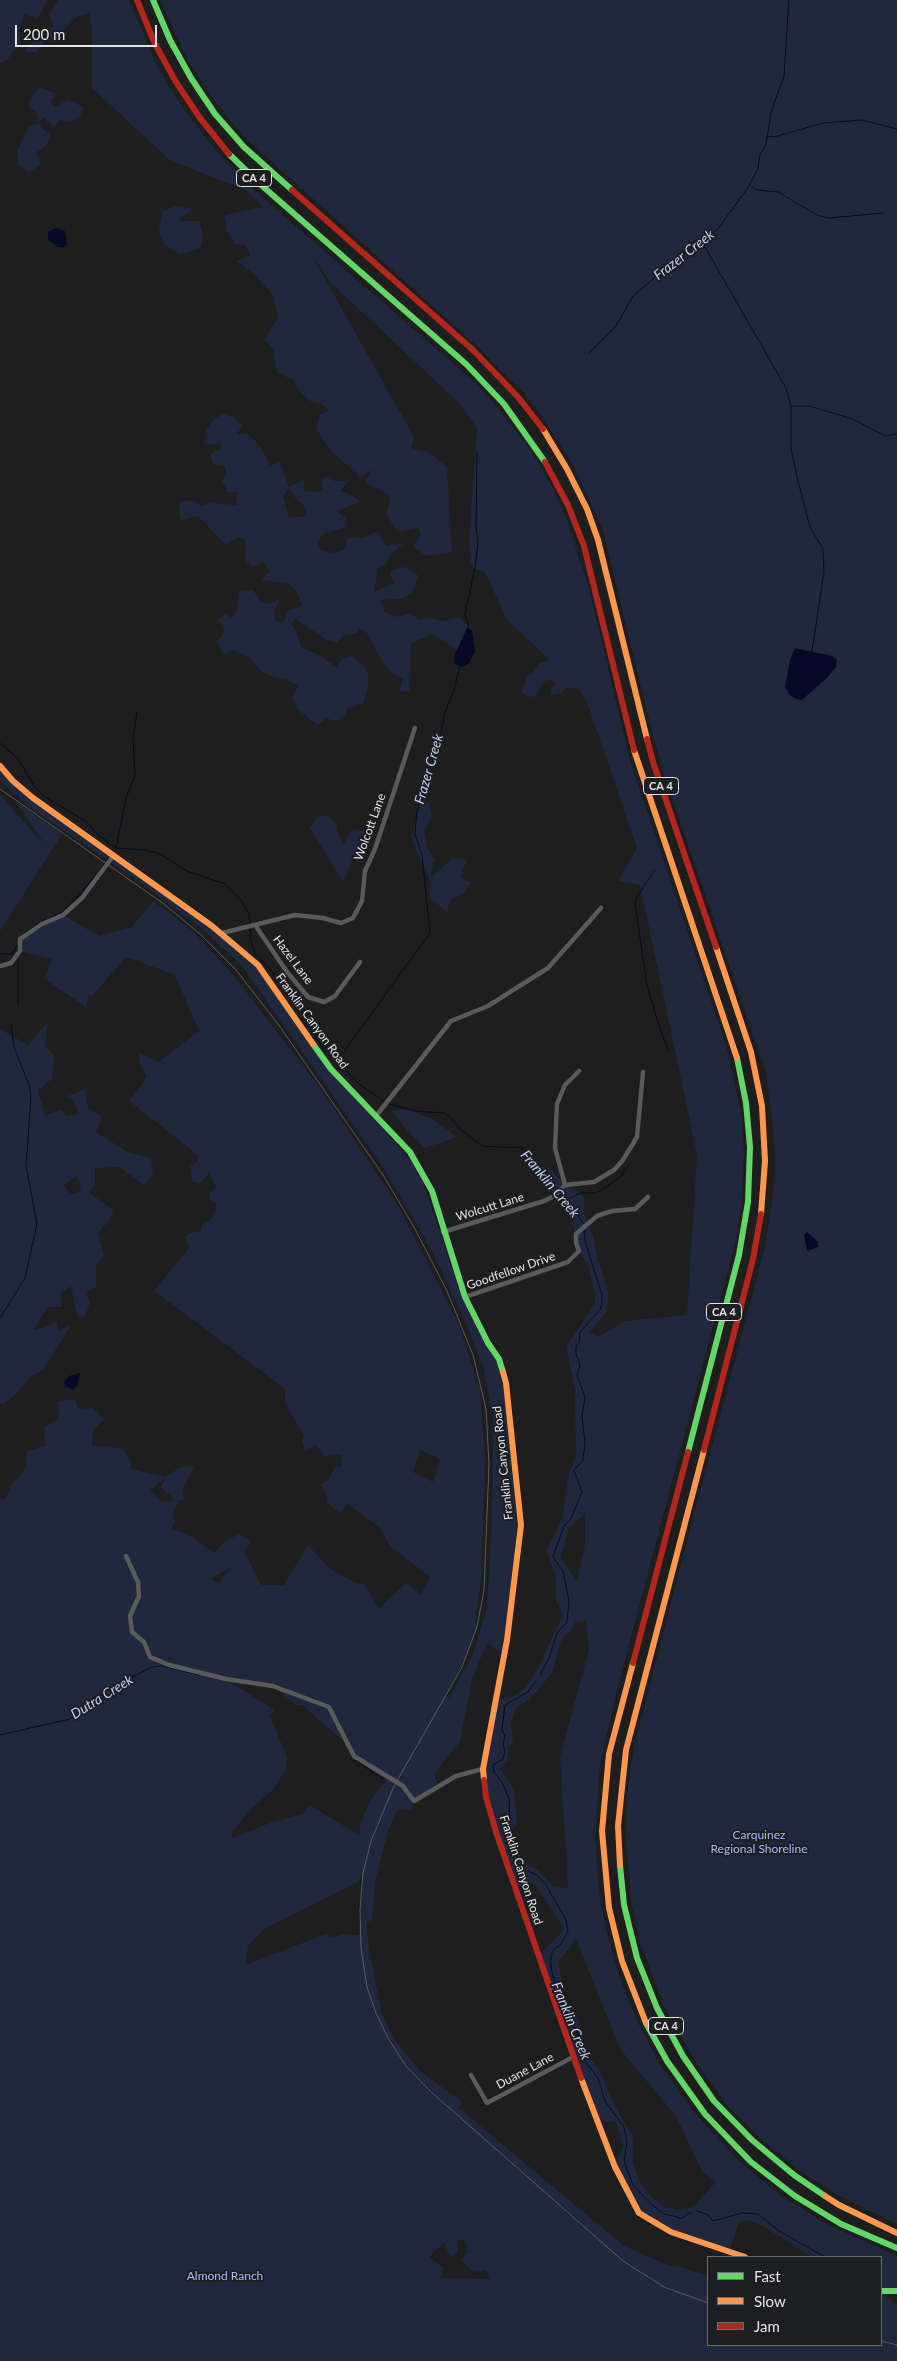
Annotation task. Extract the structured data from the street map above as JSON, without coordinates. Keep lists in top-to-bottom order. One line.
{"streets":{"main road":["CA 4","Franklin Canyon Road"],"street":["Wolcott Lane","Hazel Lane","Wolcutt Lane","Goodfellow Drive","Duane Lane"]},"crossings":[["Wolcott Lane","Hazel Lane"],["Wolcott Lane","Franklin Canyon Road"],["Franklin Canyon Road","Wolcutt Lane"],["Franklin Canyon Road","Goodfellow Drive"],["Franklin Canyon Road","Duane Lane"]],"water":["Frazer Creek","Franklin Creek","Dutra Creek"],"parks":["Carquinez Regional Shoreline","Almond Ranch"],"legend":["Fast","Slow","Jam"],"scale_bar":"200 m"}
